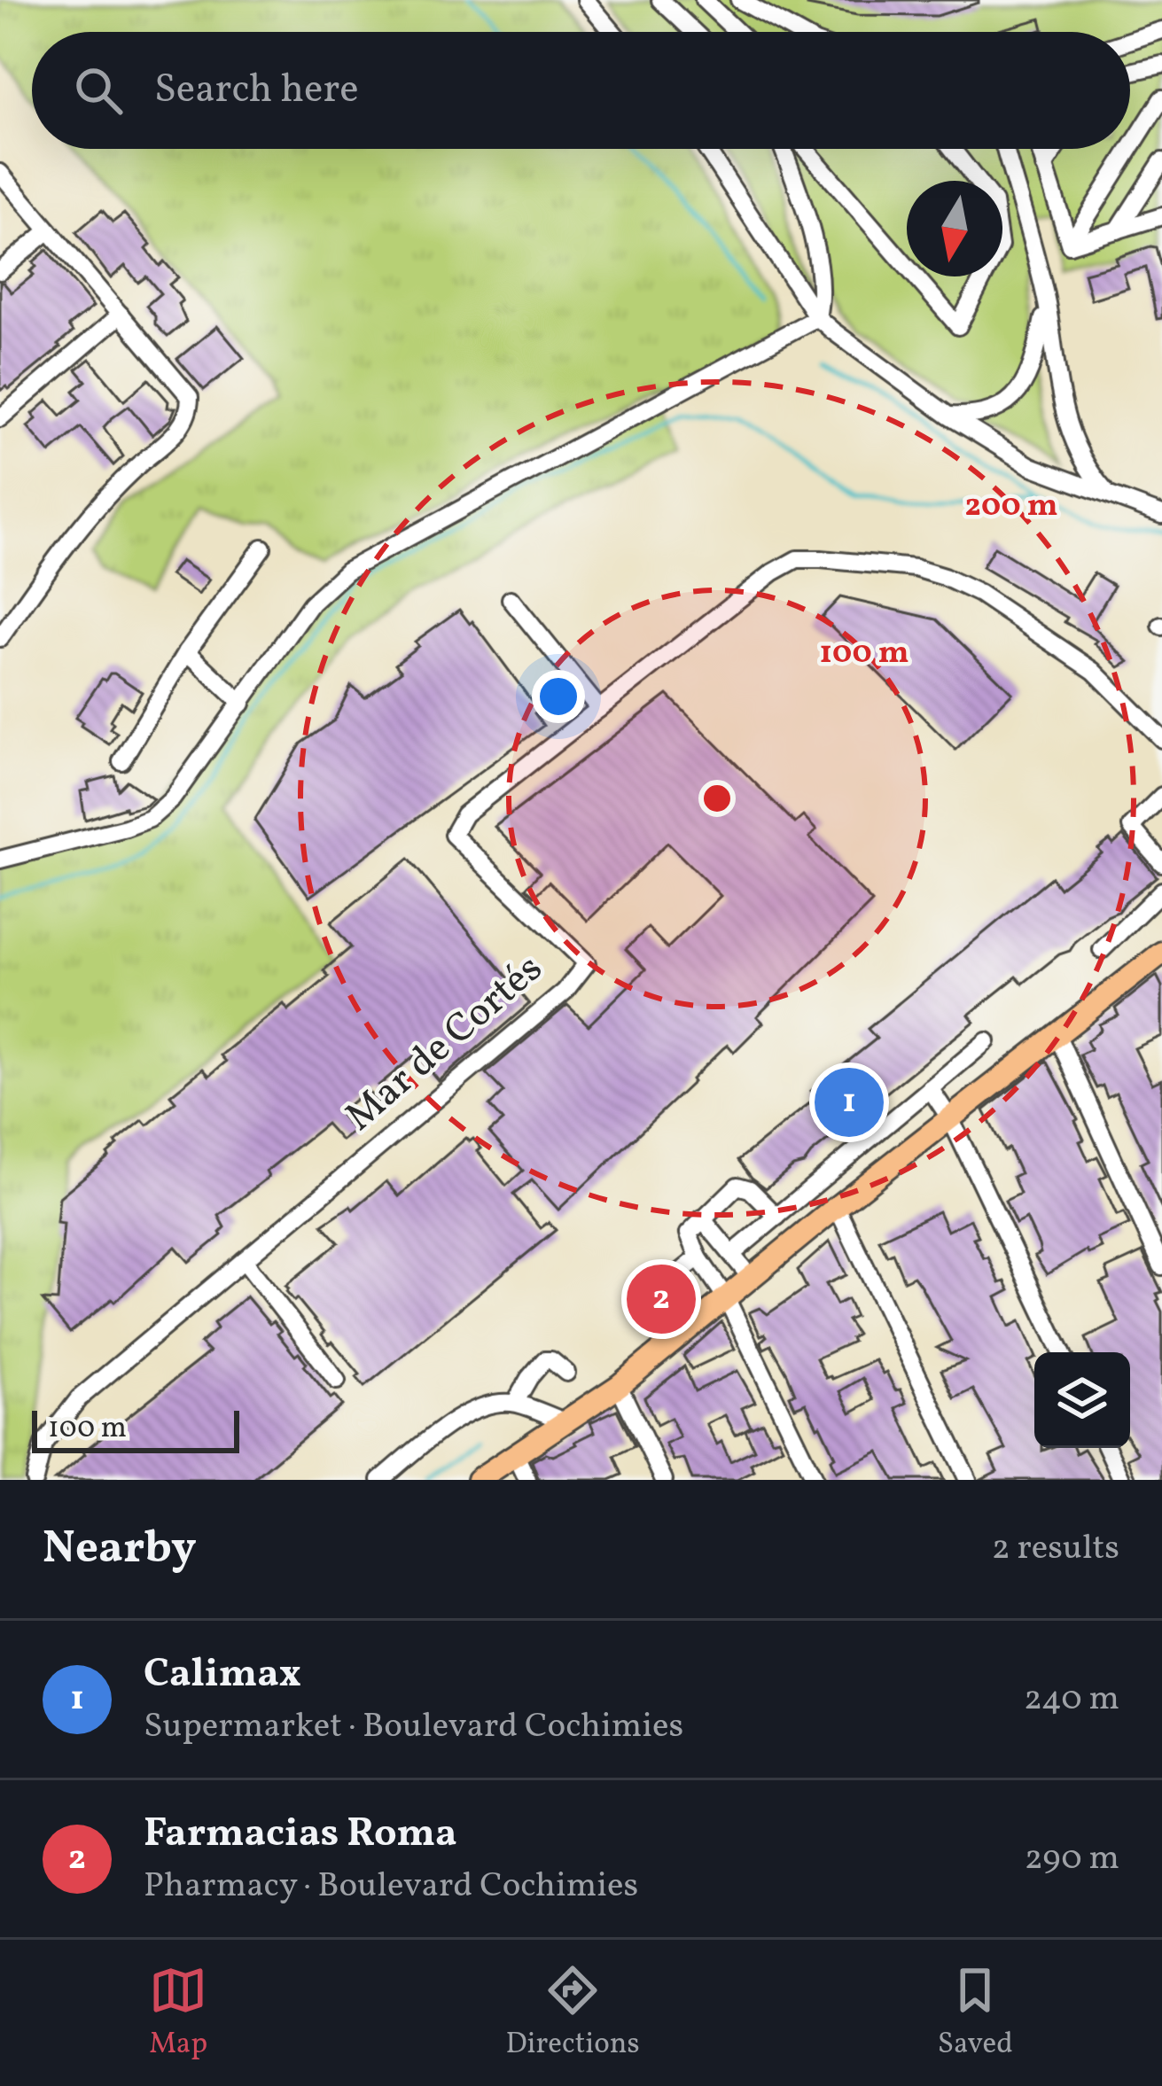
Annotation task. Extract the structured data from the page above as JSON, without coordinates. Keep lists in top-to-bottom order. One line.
{"streets":{"street":["Mar de Cortés"]},"scale_bar":"100 m","north":"bottom","page":{"search":"Search here","pins":["1","2"],"scale":"100 m","heading":["Nearby","2 results"],"list":[{"mark":"1","name":"Calimax","note":"Supermarket · Boulevard Cochimies","value":"240 m"},{"mark":"2","name":"Farmacias Roma","note":"Pharmacy · Boulevard Cochimies","value":"290 m"}],"nav":["Map","Directions","Saved"]},"rings":["200 m","100 m"]}
